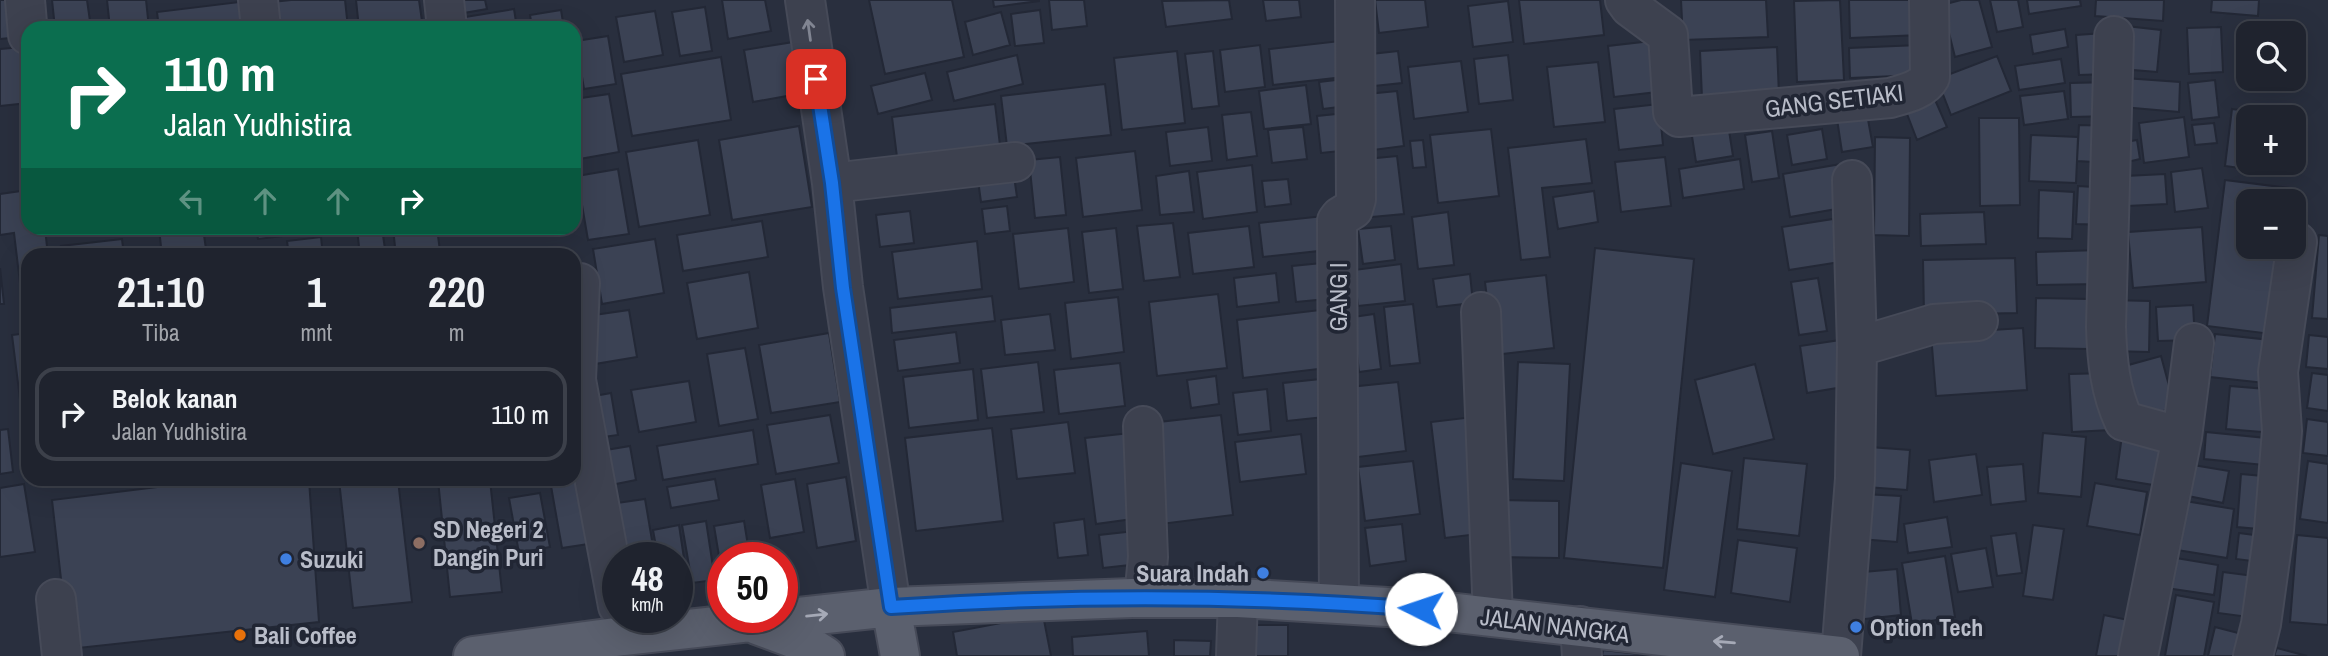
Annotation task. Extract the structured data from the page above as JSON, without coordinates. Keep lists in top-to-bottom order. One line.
{"streets":{"main road":["JALAN NANGKA"],"street":["GANG SETIAKI","GANG I"]},"crossings":[["GANG I","JALAN NANGKA"]],"places":["SD Negeri 2 Dangin Puri","Suzuki","Suara Indah","Option Tech","Bali Coffee"],"page":{"map_buttons":["+","−"],"turn":["110 m","Jalan Yudhistira"],"eta":["21:10","Tiba","1","mnt","220","m"],"list":[{"name":"Belok kanan","note":"Jalan Yudhistira","value":"110 m"}],"speed":"48 km/h","limit":"50"}}
